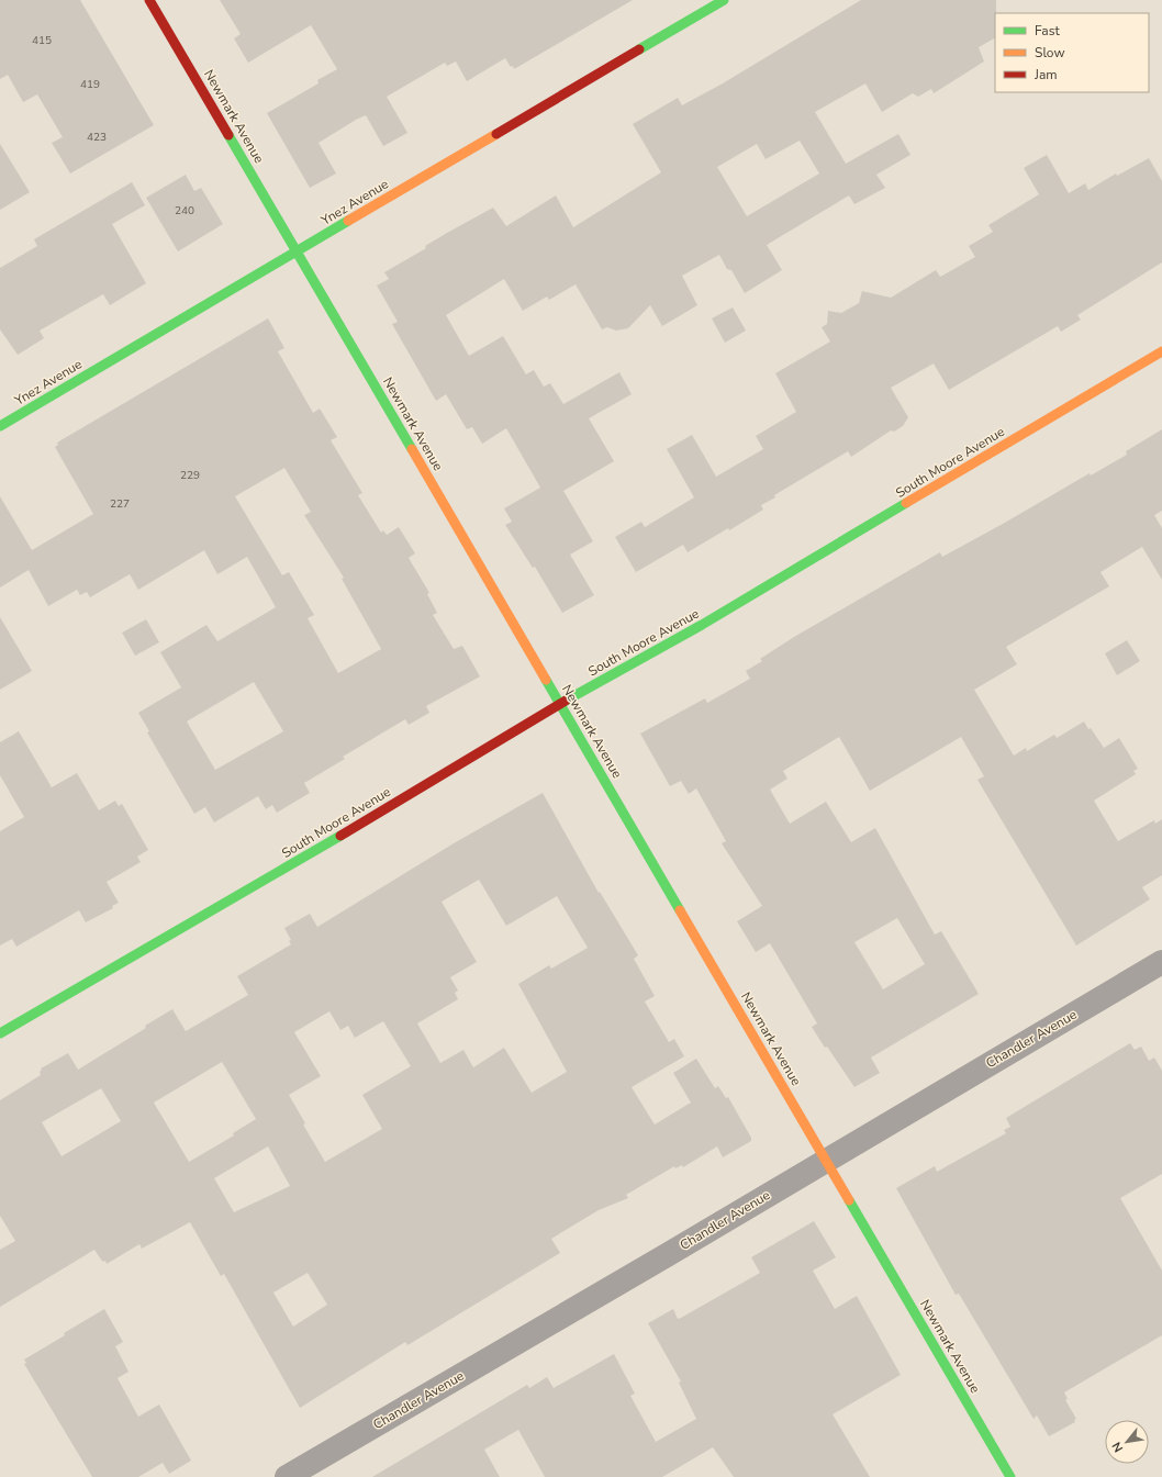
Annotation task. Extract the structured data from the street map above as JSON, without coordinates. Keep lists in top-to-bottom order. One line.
{"streets":{"street":["Newmark Avenue","Ynez Avenue","South Moore Avenue","Chandler Avenue"]},"crossings":[["Newmark Avenue","Ynez Avenue"],["Newmark Avenue","South Moore Avenue"],["Newmark Avenue","Chandler Avenue"]],"house_numbers":["415","419","423","240","229","227"],"legend":["Fast","Slow","Jam"],"north":"bottom left"}
